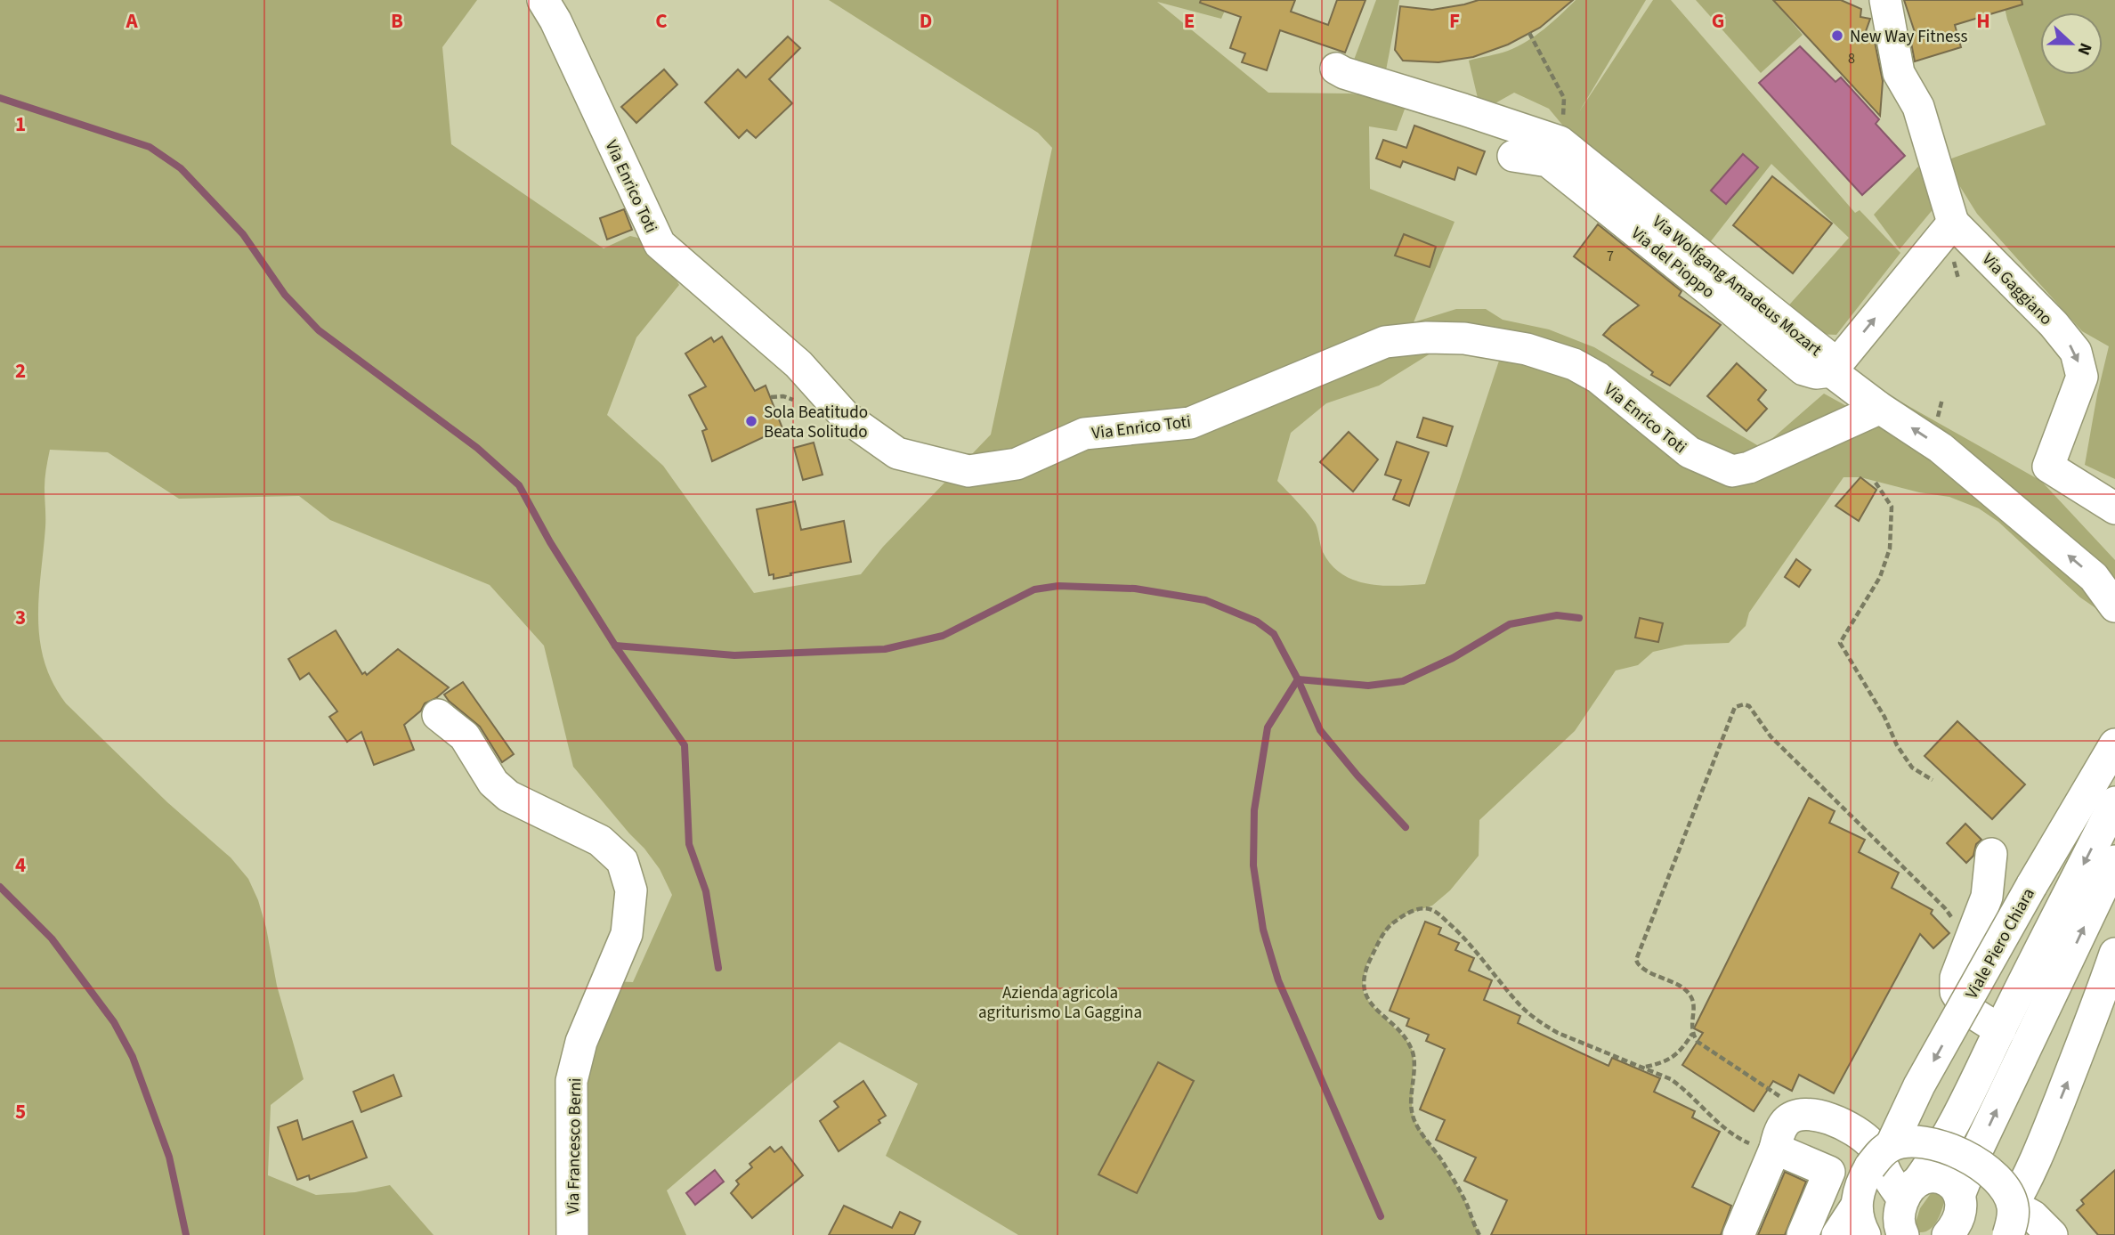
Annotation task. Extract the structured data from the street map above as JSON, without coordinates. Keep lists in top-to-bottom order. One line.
{"streets":{"street":["Via Enrico Toti","Via del Pioppo","Via Wolfgang Amadeus Mozart","Via Gaggiano","Viale Piero Chiara","Via Francesco Berni"]},"crossings":[["Via Enrico Toti","Via Wolfgang Amadeus Mozart"],["Via del Pioppo","Via Wolfgang Amadeus Mozart"]],"one_way":["Via Gaggiano"],"parks":["Azienda agricola agriturismo La Gaggina"],"places":["New Way Fitness","Sola Beatitudo Beata Solitudo"],"house_numbers":["8","7"],"north":"right","grid":{"columns":["A","B","C","D","E","F","G","H"],"rows":["1","2","3","4","5"]}}
